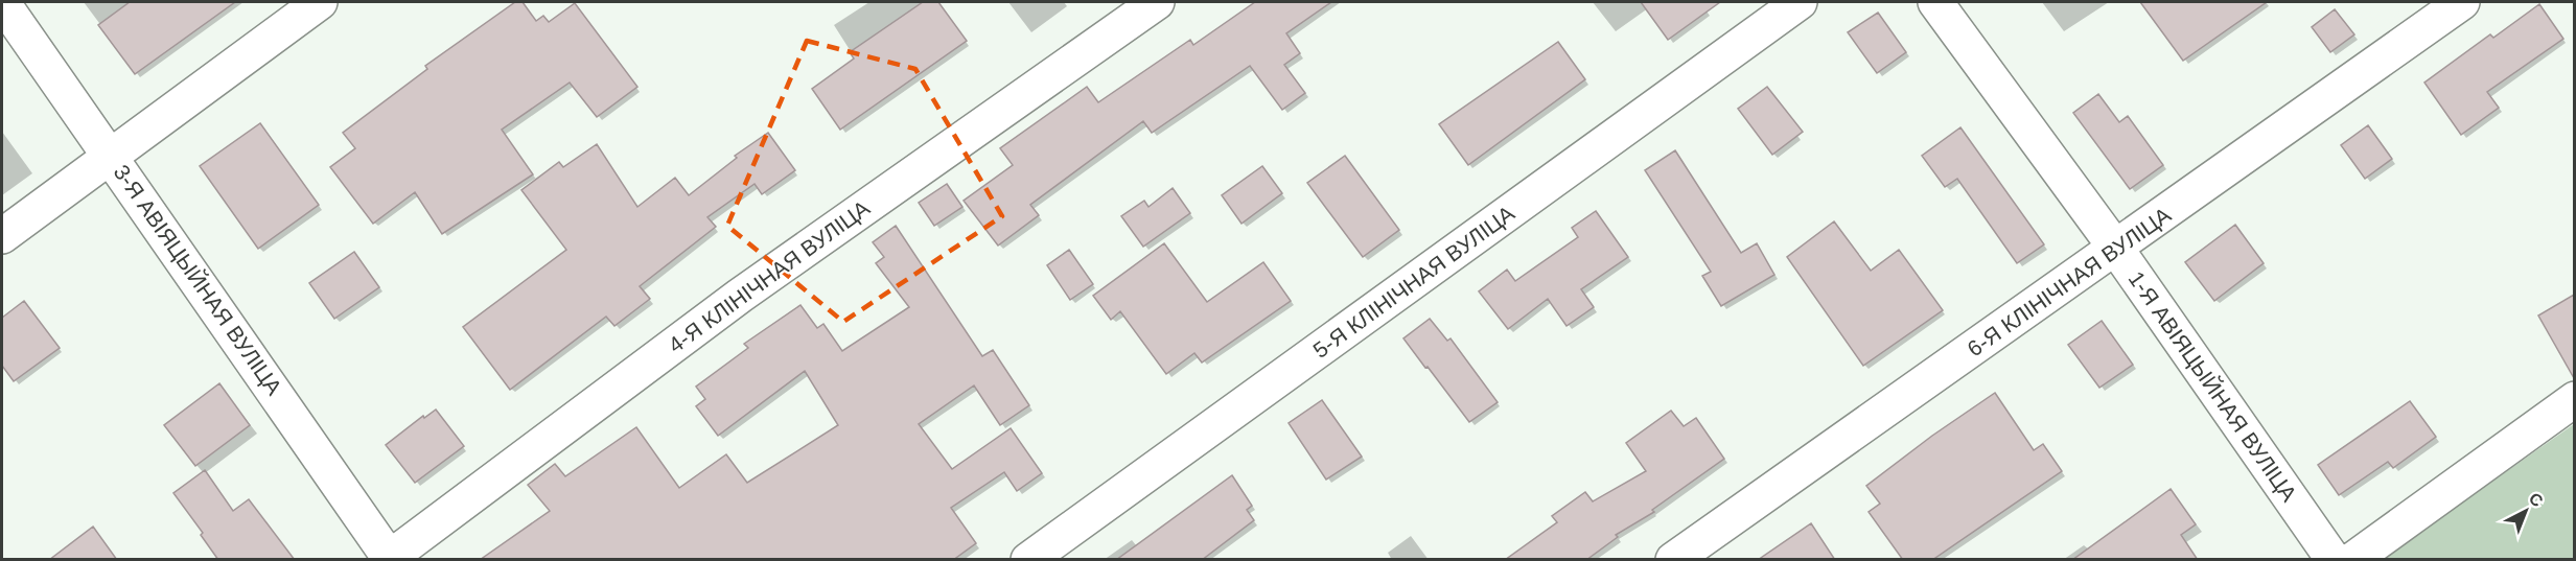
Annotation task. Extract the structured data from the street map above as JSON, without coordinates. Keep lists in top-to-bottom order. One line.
{"streets":{"street":["4-Я КЛІНІЧНАЯ ВУЛІЦА","3-Я АВІЯЦЫЙНАЯ ВУЛІЦА","5-Я КЛІНІЧНАЯ ВУЛІЦА","6-Я КЛІНІЧНАЯ ВУЛІЦА","1-Я АВІЯЦЫЙНАЯ ВУЛІЦА"]},"crossings":[["4-Я КЛІНІЧНАЯ ВУЛІЦА","3-Я АВІЯЦЫЙНАЯ ВУЛІЦА"],["6-Я КЛІНІЧНАЯ ВУЛІЦА","1-Я АВІЯЦЫЙНАЯ ВУЛІЦА"]],"north":"top right"}
